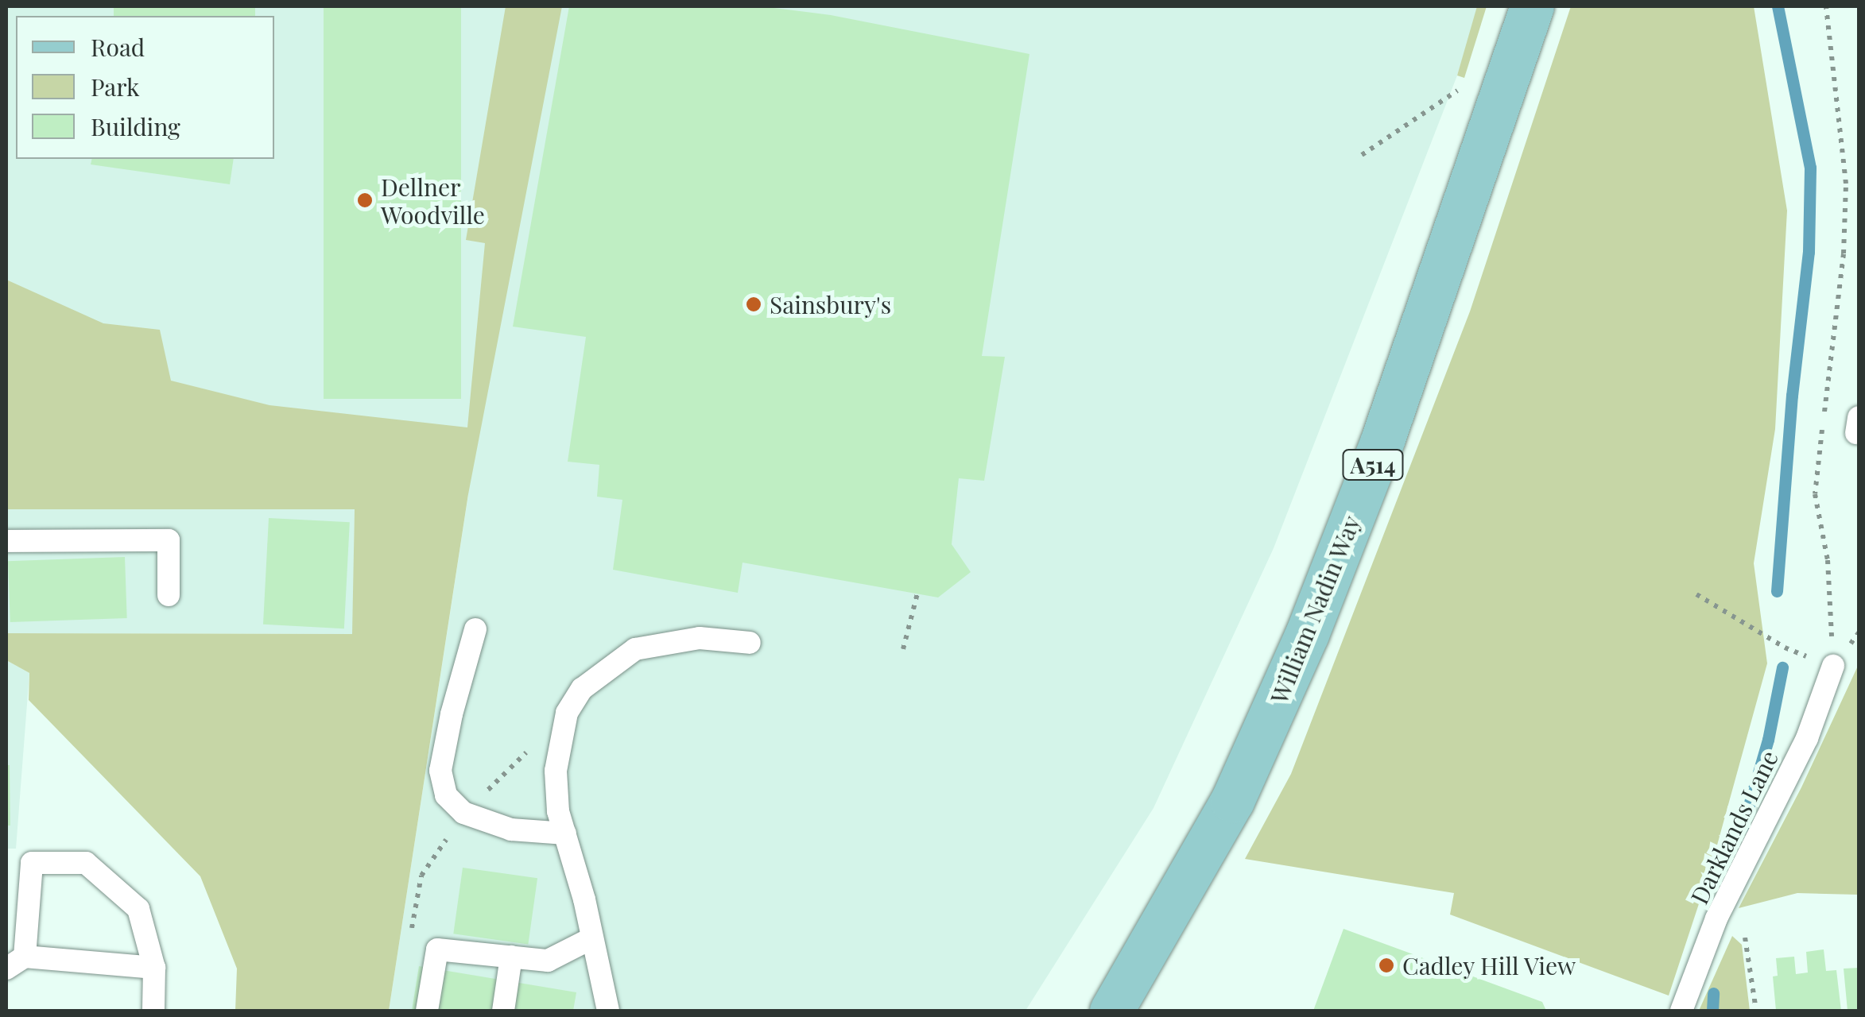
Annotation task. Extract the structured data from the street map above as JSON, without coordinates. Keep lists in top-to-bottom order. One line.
{"streets":{"main road":["A514","William Nadin Way"],"lane":["Darklands Lane"]},"places":["Dellner Woodville","Sainsbury's","Cadley Hill View"],"legend":["Road","Park","Building"]}
